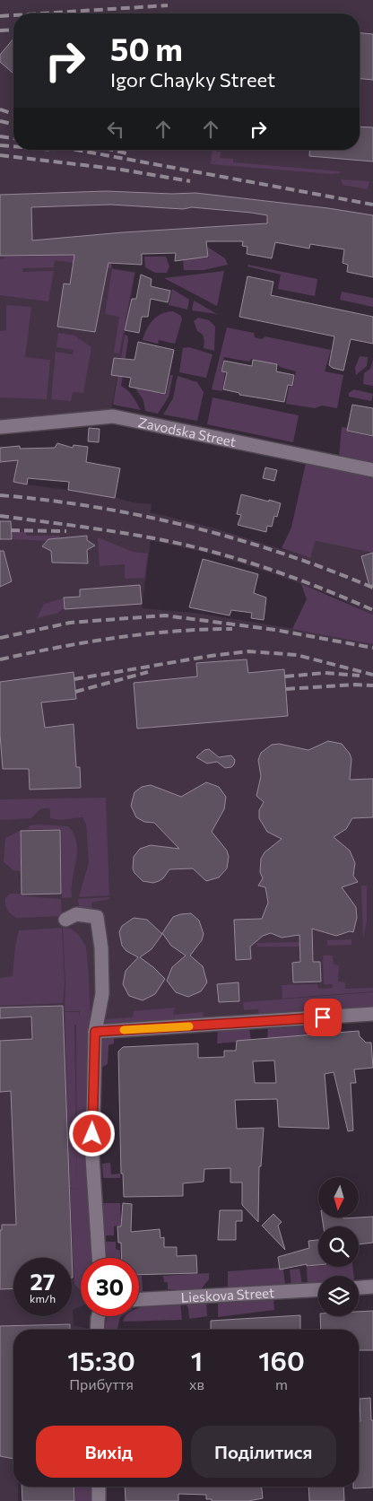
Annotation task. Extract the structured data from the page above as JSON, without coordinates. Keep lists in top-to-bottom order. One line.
{"streets":{"street":["Zavodska Street","Lieskova Street"]},"north":"bottom","page":{"turn":["50 m","Igor Chayky Street"],"speed":"27 km/h","limit":"30","eta":["15:30","Прибуття","1","хв","160","m"],"buttons":["Вихід","Поділитися"]}}
